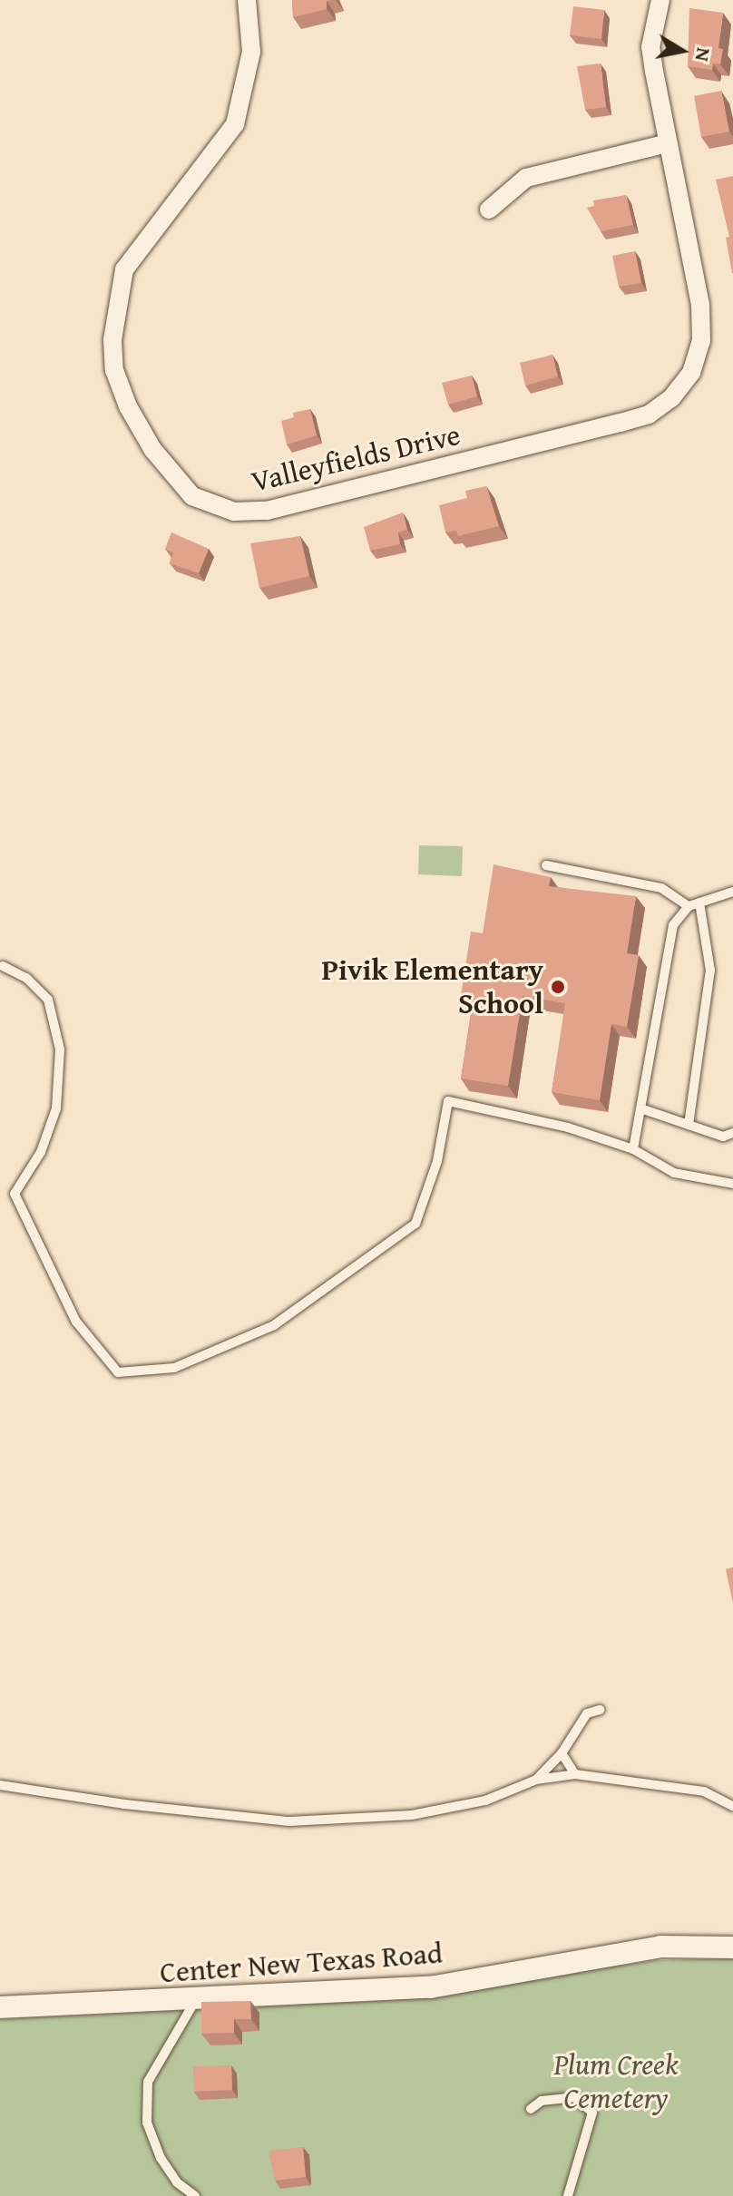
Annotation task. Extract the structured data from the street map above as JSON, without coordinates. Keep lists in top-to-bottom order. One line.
{"streets":{"street":["Valleyfields Drive","Center New Texas Road"]},"parks":["Plum Creek Cemetery"],"places":["Pivik Elementary School"],"north":"right"}
